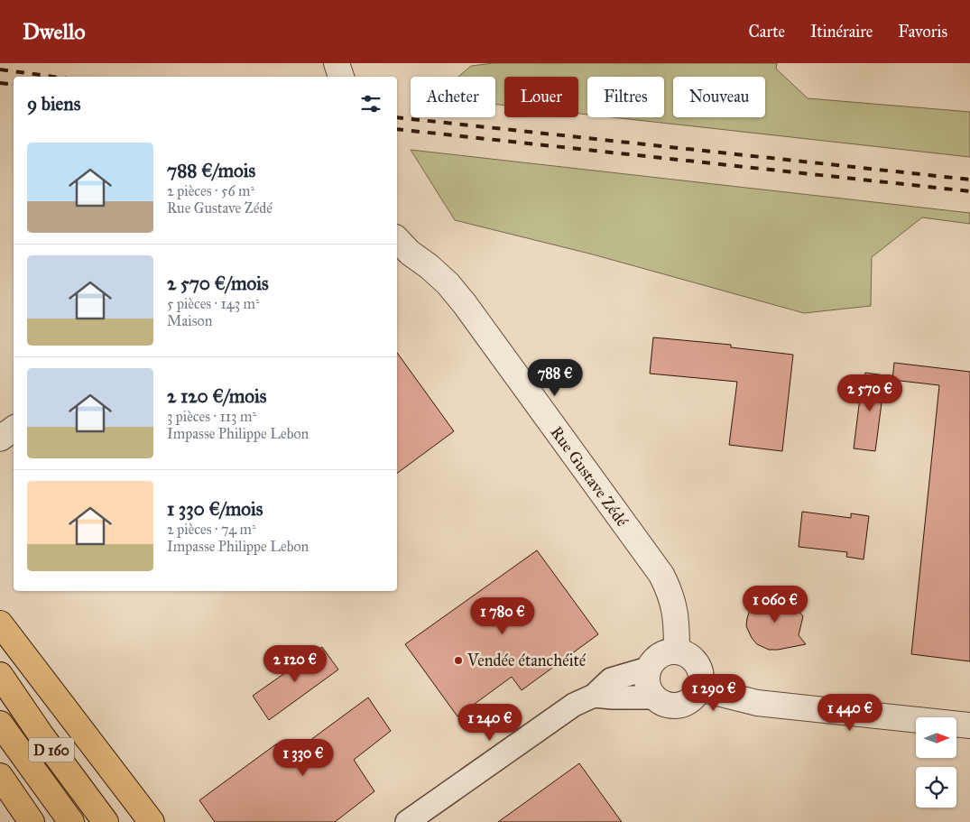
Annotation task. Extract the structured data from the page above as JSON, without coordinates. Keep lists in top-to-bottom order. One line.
{"streets":{"highway":["D 160"],"street":["Rue Gustave Zédé"]},"places":["Vendée étanchéité"],"north":"right","page":{"header":"Dwello","nav":["Carte","Itinéraire","Favoris"],"chip":["Acheter","Louer","Filtres","Nouveau"],"heading":"9 biens","list":[{"name":"788 €/mois","note":"2 pièces · 56 m² · Rue Gustave Zédé"},{"name":"2 570 €/mois","note":"5 pièces · 143 m² · Maison"},{"name":"2 120 €/mois","note":"3 pièces · 113 m² · Impasse Philippe Lebon"},{"name":"1 330 €/mois","note":"2 pièces · 74 m² · Impasse Philippe Lebon"}],"price":["788 €","2 570 €","1 060 €","1 780 €","2 120 €","1 290 €","1 440 €","1 240 €","1 330 €"]}}
